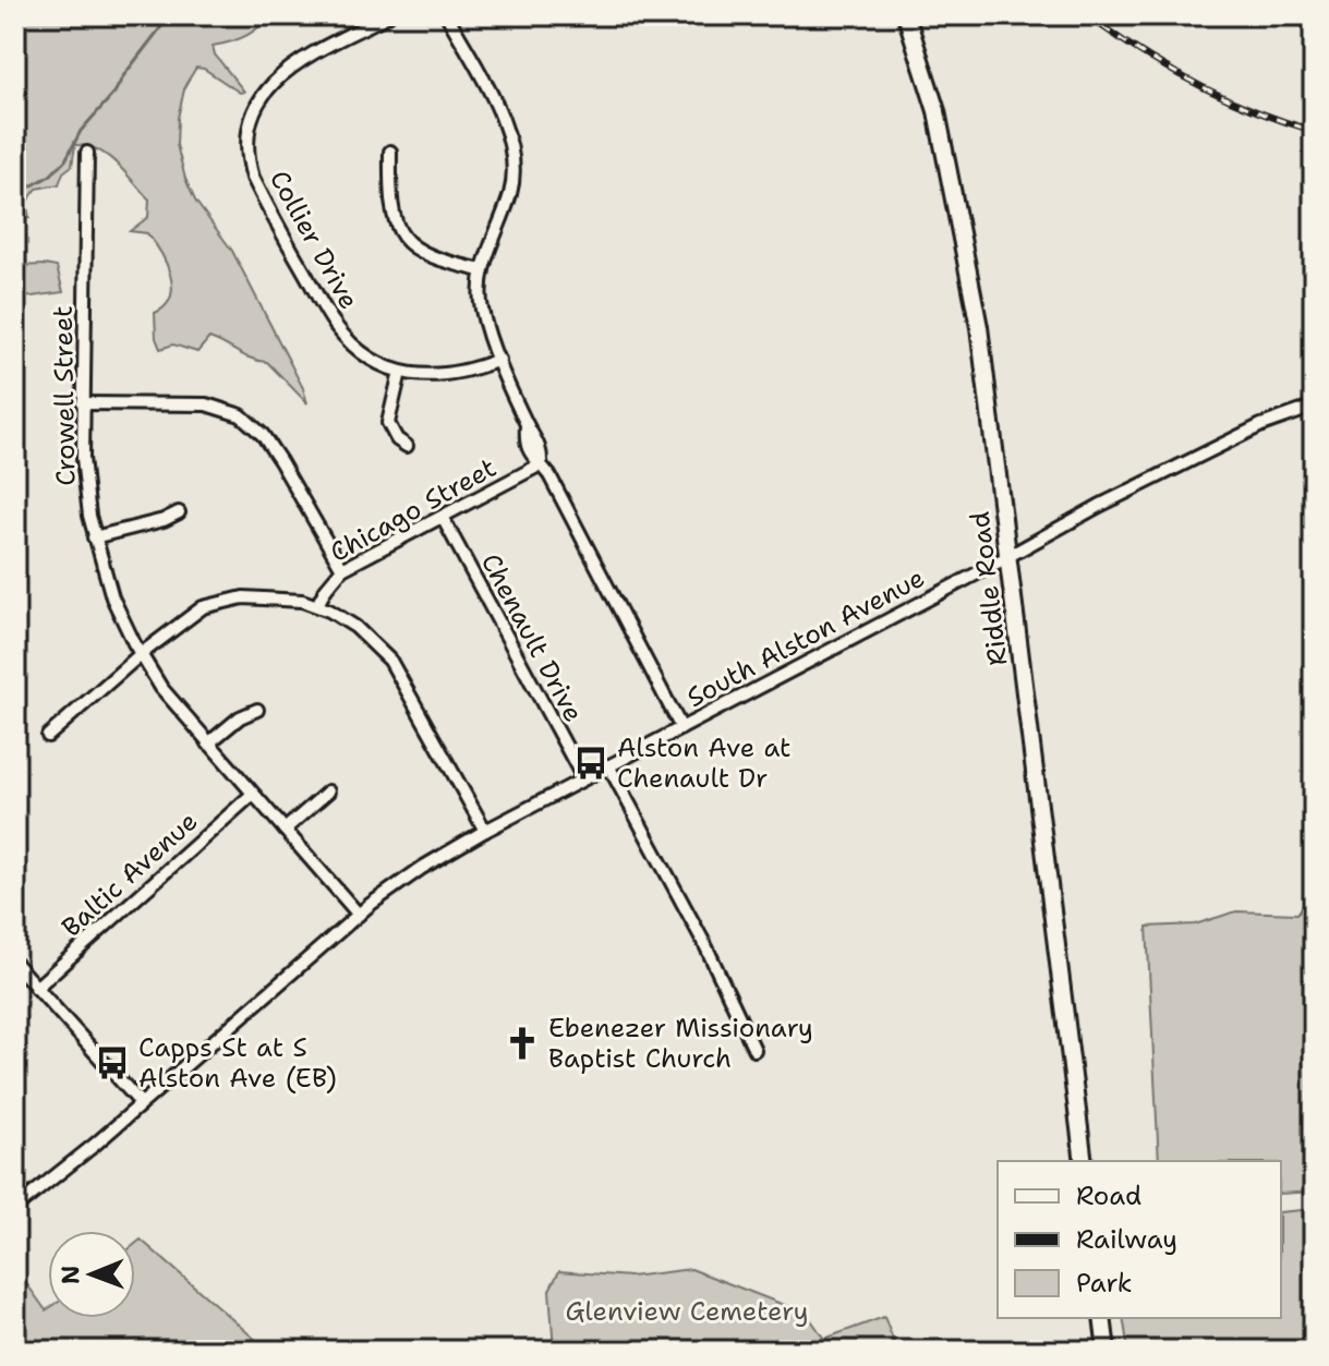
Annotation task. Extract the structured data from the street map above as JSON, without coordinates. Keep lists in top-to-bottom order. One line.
{"streets":{"main road":["Riddle Road"],"street":["Collier Drive","Crowell Street","Chicago Street","Chenault Drive","South Alston Avenue","Baltic Avenue"]},"crossings":[["Crowell Street","South Alston Avenue"],["Crowell Street","Baltic Avenue"],["Chicago Street","Chenault Drive"],["Riddle Road","South Alston Avenue"],["Chenault Drive","South Alston Avenue"]],"parks":["Glenview Cemetery"],"places":{"bus stop":["Alston Ave at Chenault Dr","Capps St at S Alston Ave (EB)"],"church":["Ebenezer Missionary Baptist Church"]},"legend":["Road","Railway","Park"],"north":"left"}
